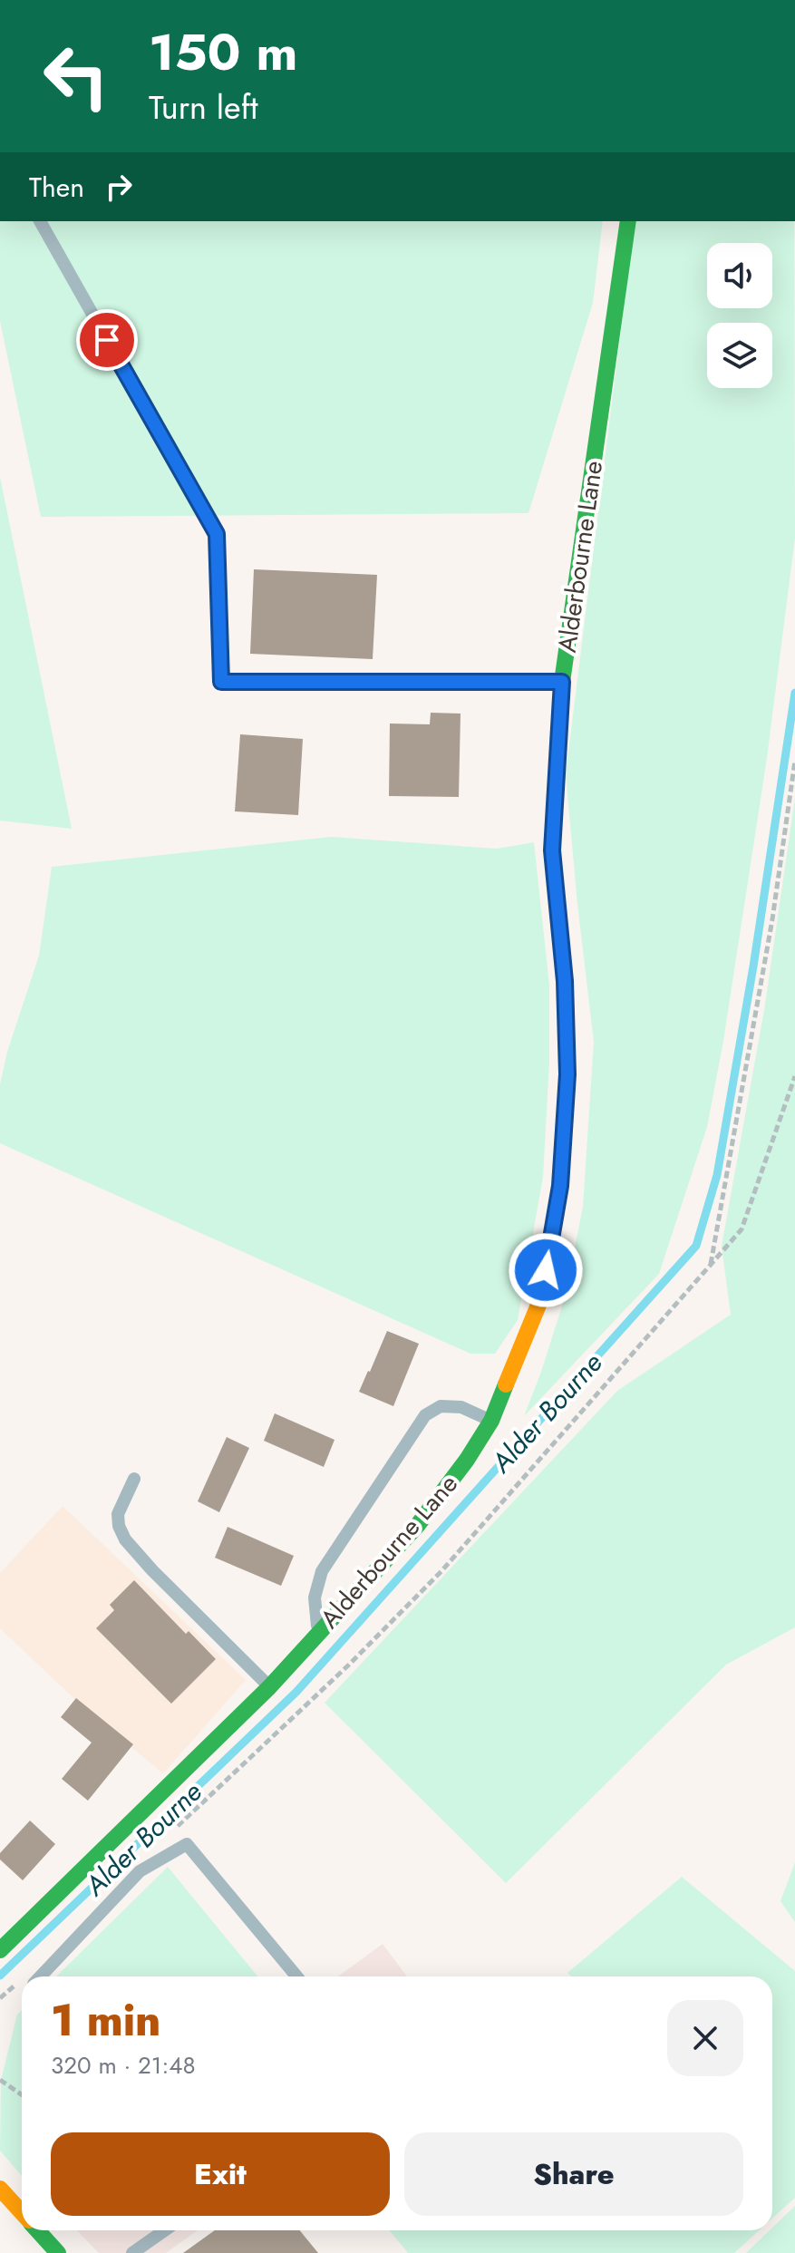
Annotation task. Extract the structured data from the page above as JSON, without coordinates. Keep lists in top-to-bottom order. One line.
{"streets":{"street":["Alderbourne Lane"]},"water":["Alder Bourne"],"page":{"turn":["150 m","Turn left"],"then":"Then","heading":["1 min","320 m · 21:48"],"buttons":["Exit","Share"]}}
